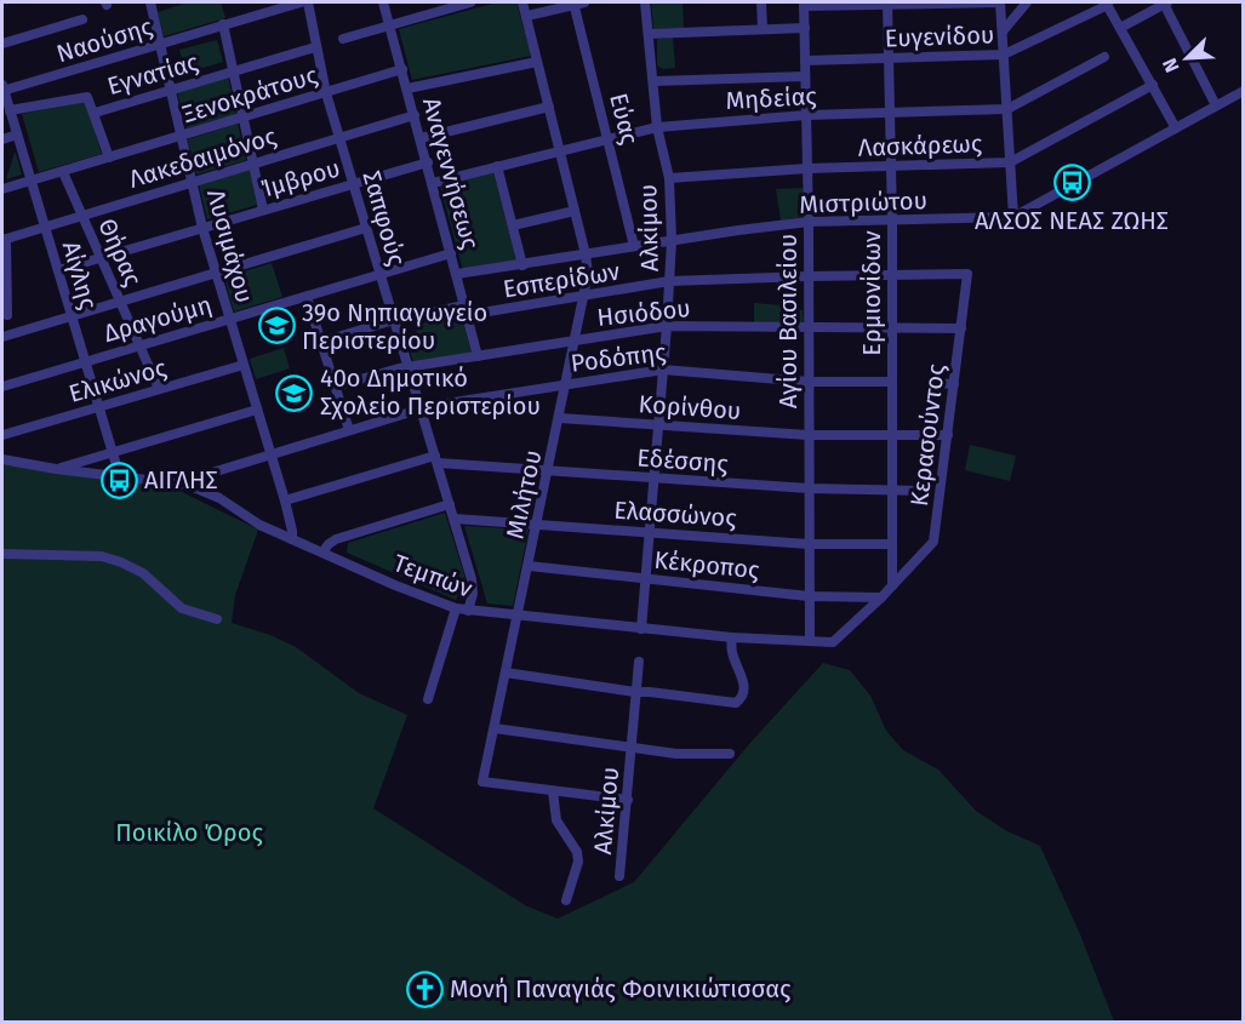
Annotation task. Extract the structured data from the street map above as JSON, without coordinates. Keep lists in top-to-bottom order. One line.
{"streets":{"street":["Ευγενίδου","Ναούσης","Εγνατίας","Ξενοκράτους","Μηδείας","Εύας","Λασκάρεως","Λακεδαιμόνος","Αναγεννήσεως","Ίμβρου","Μιστριώτου","Σαπφούς","Αλκίμου","Λυσιμάχου","Θήρας","Αίγλης","Εσπερίδων","Ερμιονίδων","Ησιόδου","Δραγούμη","Αγίου Βασιλείου","Ροδόπης","Ελικώνος","Κορίνθου","Κερασούντος","Εδέσσης","Μιλήτου","Ελασσώνος","Κέκροπος","Τεμπών"]},"crossings":[["Ευγενίδου","Ερμιονίδων"],["Ευγενίδου","Αγίου Βασιλείου"],["Ναούσης","Λυσιμάχου"],["Ναούσης","Αίγλης"],["Εγνατίας","Σαπφούς"],["Εγνατίας","Λυσιμάχου"],["Εγνατίας","Αίγλης"],["Ξενοκράτους","Αναγεννήσεως"],["Ξενοκράτους","Σαπφούς"],["Ξενοκράτους","Λυσιμάχου"],["Ξενοκράτους","Θήρας"],["Ξενοκράτους","Αίγλης"],["Μηδείας","Εύας"],["Μηδείας","Αναγεννήσεως"],["Μηδείας","Αλκίμου"],["Μηδείας","Ερμιονίδων"],["Μηδείας","Αγίου Βασιλείου"],["Μηδείας","Μιλήτου"],["Εύας","Μιστριώτου"],["Λασκάρεως","Αλκίμου"],["Λασκάρεως","Ερμιονίδων"],["Λασκάρεως","Αγίου Βασιλείου"],["Λακεδαιμόνος","Αναγεννήσεως"],["Λακεδαιμόνος","Σαπφούς"],["Λακεδαιμόνος","Λυσιμάχου"],["Λακεδαιμόνος","Θήρας"],["Λακεδαιμόνος","Αίγλης"],["Αναγεννήσεως","Ίμβρου"],["Αναγεννήσεως","Μιστριώτου"],["Αναγεννήσεως","Εσπερίδων"],["Αναγεννήσεως","Ησιόδου"],["Αναγεννήσεως","Δραγούμη"],["Ίμβρου","Σαπφούς"],["Ίμβρου","Λυσιμάχου"],["Ίμβρου","Θήρας"],["Ίμβρου","Αίγλης"],["Μιστριώτου","Αλκίμου"],["Μιστριώτου","Ερμιονίδων"],["Μιστριώτου","Αγίου Βασιλείου"],["Μιστριώτου","Μιλήτου"],["Σαπφούς","Εσπερίδων"],["Σαπφούς","Ησιόδου"],["Σαπφούς","Δραγούμη"],["Σαπφούς","Ροδόπης"],["Σαπφούς","Εδέσσης"],["Σαπφούς","Ελασσώνος"],["Σαπφούς","Τεμπών"],["Αλκίμου","Εσπερίδων"],["Αλκίμου","Ησιόδου"],["Αλκίμου","Ροδόπης"],["Αλκίμου","Κορίνθου"],["Αλκίμου","Εδέσσης"],["Αλκίμου","Ελασσώνος"],["Αλκίμου","Κέκροπος"],["Αλκίμου","Τεμπών"],["Λυσιμάχου","Δραγούμη"],["Λυσιμάχου","Ροδόπης"],["Λυσιμάχου","Ελικώνος"],["Λυσιμάχου","Εδέσσης"],["Λυσιμάχου","Τεμπών"],["Θήρας","Δραγούμη"],["Θήρας","Ελικώνος"],["Αίγλης","Δραγούμη"],["Αίγλης","Ελικώνος"],["Αίγλης","Τεμπών"],["Εσπερίδων","Ερμιονίδων"],["Εσπερίδων","Αγίου Βασιλείου"],["Εσπερίδων","Κερασούντος"],["Εσπερίδων","Μιλήτου"],["Ερμιονίδων","Ησιόδου"],["Ερμιονίδων","Ροδόπης"],["Ερμιονίδων","Κορίνθου"],["Ερμιονίδων","Κερασούντος"],["Ερμιονίδων","Εδέσσης"],["Ερμιονίδων","Ελασσώνος"],["Ερμιονίδων","Τεμπών"],["Ησιόδου","Αγίου Βασιλείου"],["Ησιόδου","Κερασούντος"],["Ησιόδου","Μιλήτου"],["Αγίου Βασιλείου","Ροδόπης"],["Αγίου Βασιλείου","Κορίνθου"],["Αγίου Βασιλείου","Εδέσσης"],["Αγίου Βασιλείου","Ελασσώνος"],["Αγίου Βασιλείου","Κέκροπος"],["Αγίου Βασιλείου","Τεμπών"],["Ροδόπης","Μιλήτου"],["Ροδόπης","Τεμπών"],["Κορίνθου","Κερασούντος"],["Κορίνθου","Μιλήτου"],["Κερασούντος","Τεμπών"],["Εδέσσης","Μιλήτου"],["Μιλήτου","Ελασσώνος"],["Μιλήτου","Κέκροπος"],["Μιλήτου","Τεμπών"],["Κέκροπος","Τεμπών"]],"parks":["Ποικίλο Όρος"],"places":{"bus stop":["ΑΛΣΟΣ ΝΕΑΣ ΖΩΗΣ","ΑΙΓΛΗΣ"],"school or university":["39ο Νηπιαγωγείο Περιστερίου","40ο Δημοτικό Σχολείο Περιστερίου"],"church":["Μονή Παναγιάς Φοινικιώτισσας"]},"north":"bottom left"}
